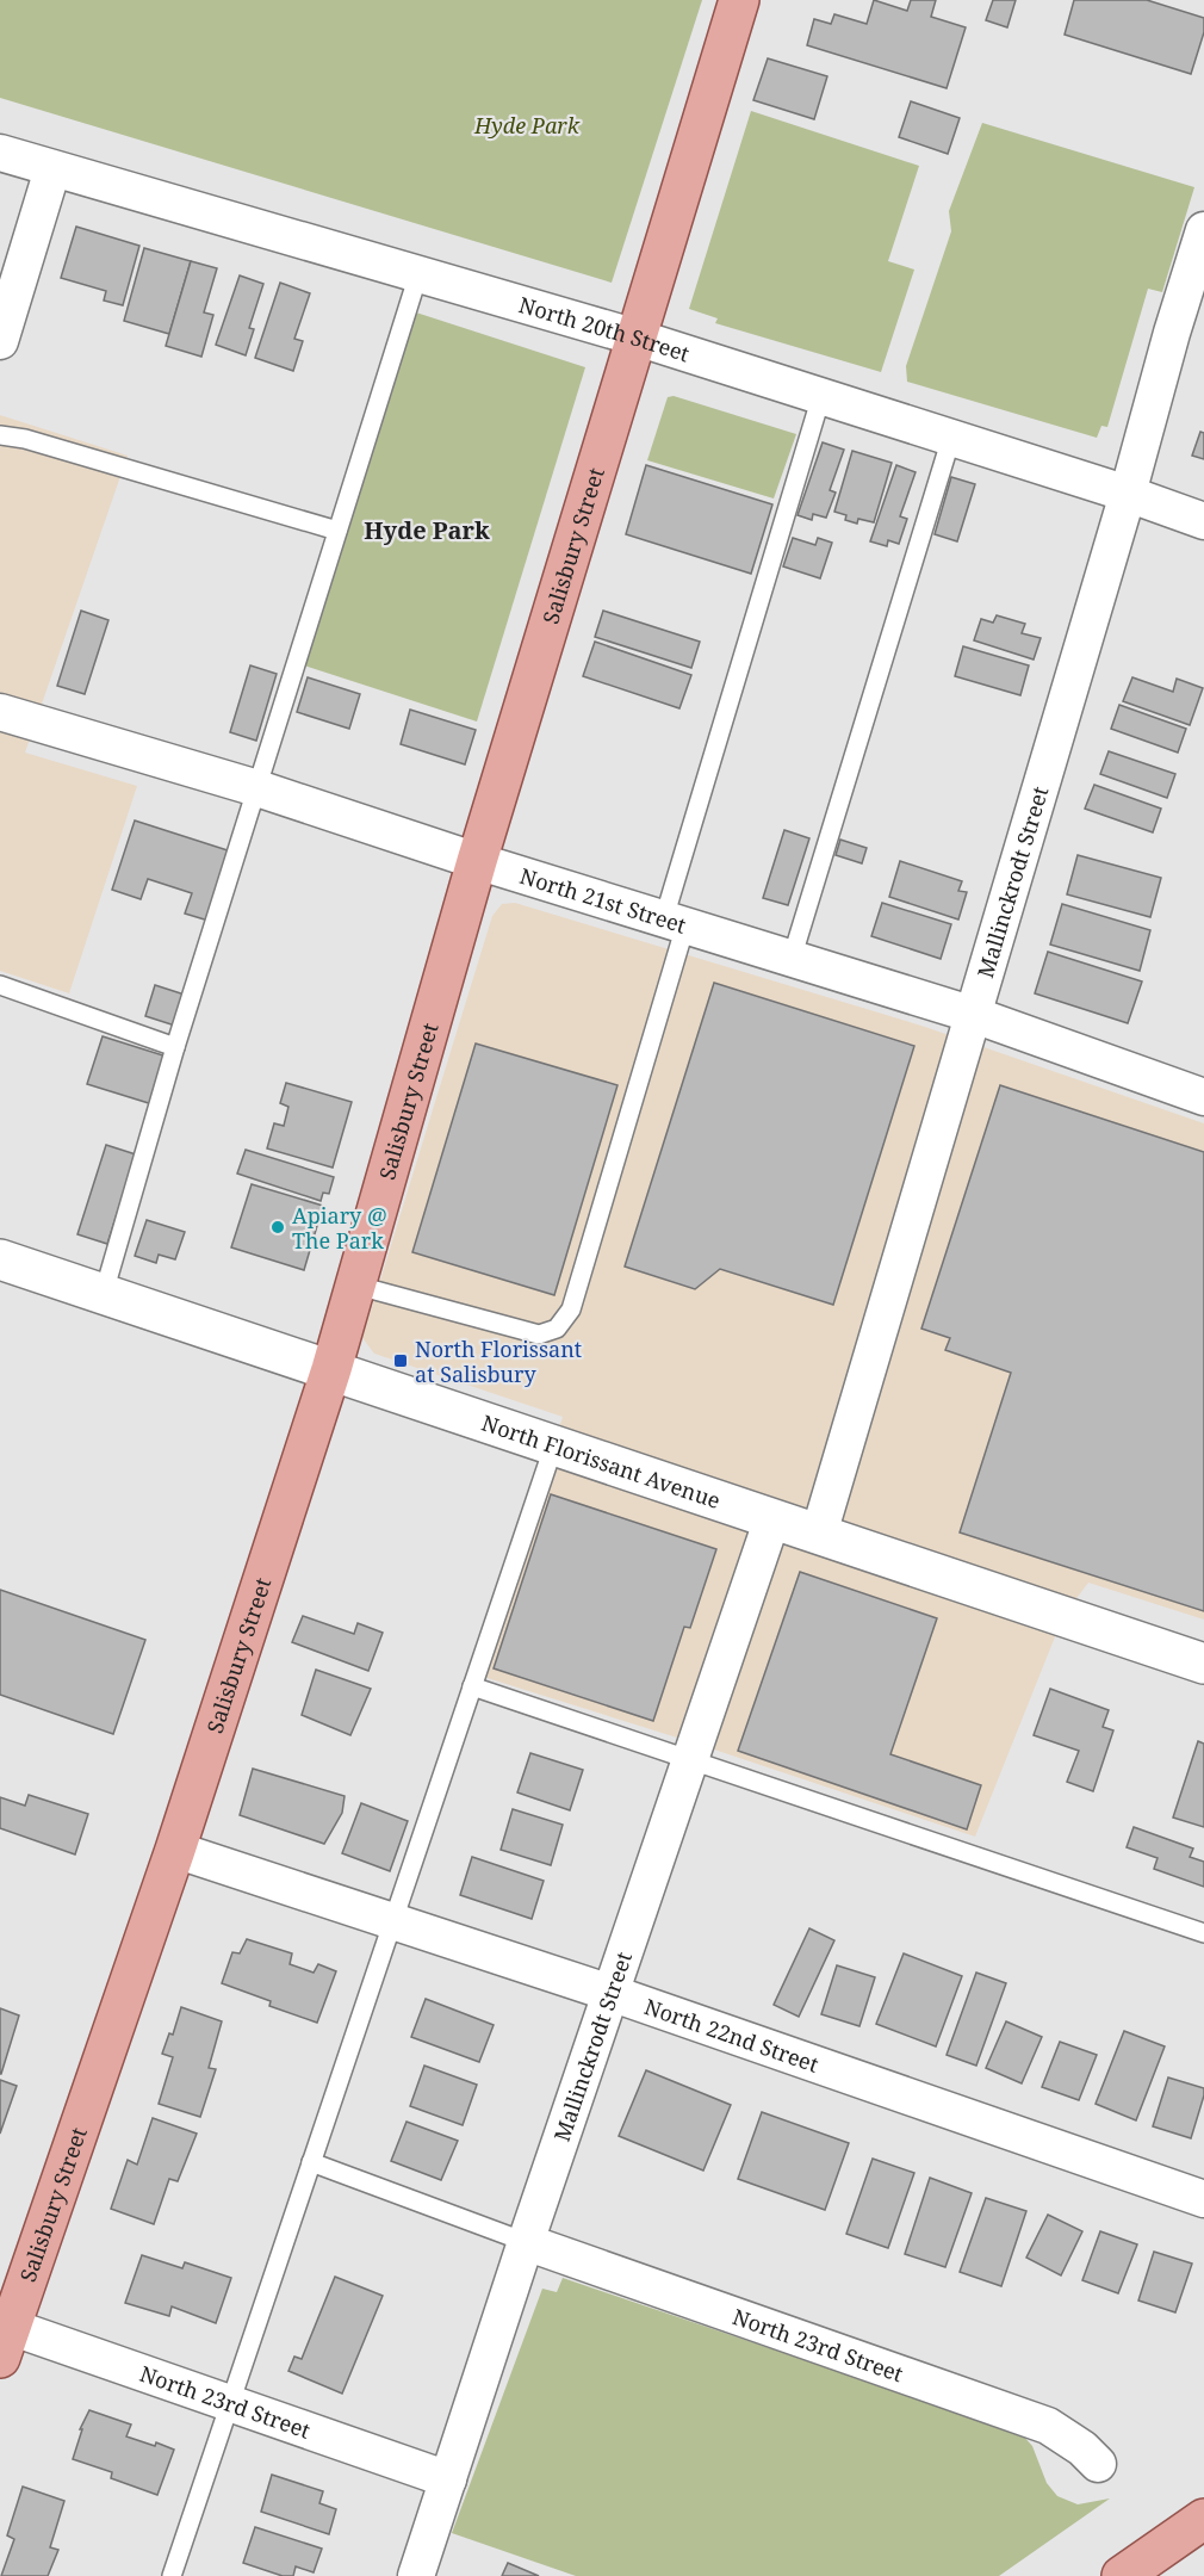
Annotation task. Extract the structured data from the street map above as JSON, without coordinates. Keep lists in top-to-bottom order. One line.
{"streets":{"main road":["Salisbury Street","North Florissant Avenue"],"street":["North 20th Street","Mallinckrodt Street","North 21st Street","North 22nd Street","North 23rd Street"]},"crossings":[["North 20th Street","Salisbury Street"],["North 20th Street","Mallinckrodt Street"],["Salisbury Street","North 21st Street"],["Salisbury Street","North Florissant Avenue"],["Salisbury Street","North 22nd Street"],["Salisbury Street","North 23rd Street"],["Mallinckrodt Street","North 21st Street"],["Mallinckrodt Street","North Florissant Avenue"],["Mallinckrodt Street","North 22nd Street"],["Mallinckrodt Street","North 23rd Street"]],"districts":["Hyde Park"],"parks":["Hyde Park"],"places":{"other":["Apiary @ The Park"],"transit":["North Florissant at Salisbury"]}}
